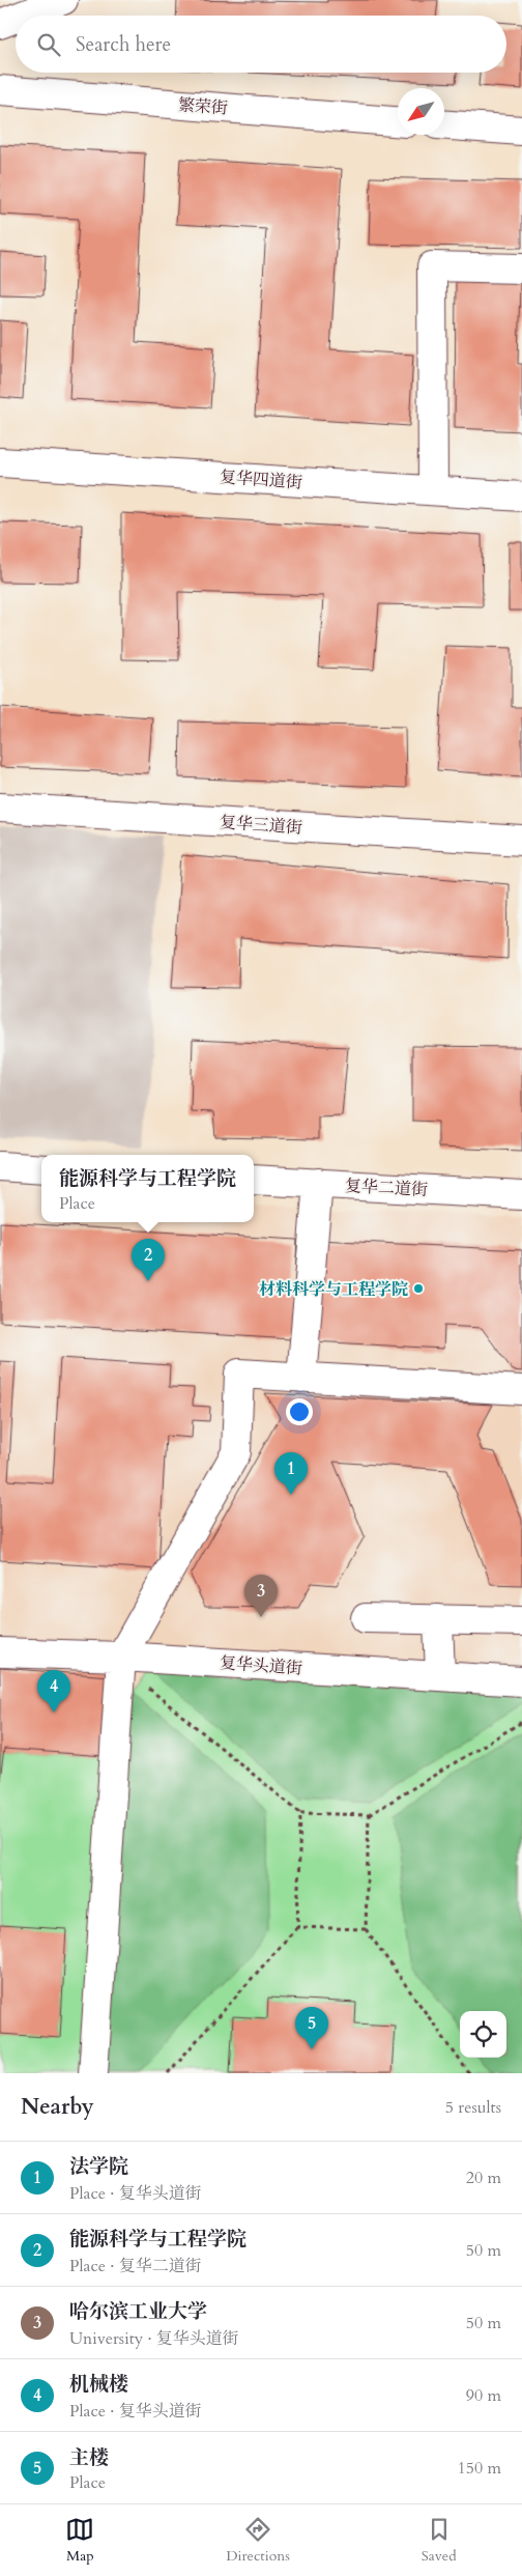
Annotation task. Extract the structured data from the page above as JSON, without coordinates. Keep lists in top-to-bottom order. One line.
{"streets":{"street":["繁荣街","复华四道街","复华三道街","复华二道街","复华头道街"]},"places":["材料科学与工程学院"],"north":"bottom left","page":{"search":"Search here","popup":["能源科学与工程学院","Place"],"pins":["2","1","3","4","5"],"heading":["Nearby","5 results"],"list":[{"mark":"1","name":"法学院","note":"Place · 复华头道街","value":"20 m"},{"mark":"2","name":"能源科学与工程学院","note":"Place · 复华二道街","value":"50 m"},{"mark":"3","name":"哈尔滨工业大学","note":"University · 复华头道街","value":"50 m"},{"mark":"4","name":"机械楼","note":"Place · 复华头道街","value":"90 m"},{"mark":"5","name":"主楼","note":"Place","value":"150 m"}],"nav":["Map","Directions","Saved"]}}
